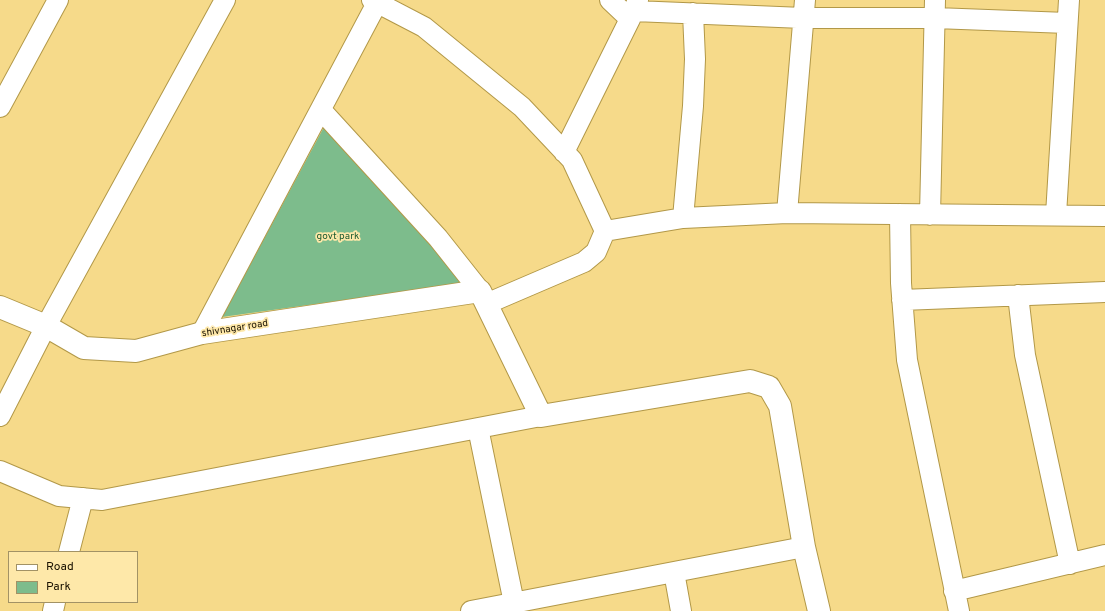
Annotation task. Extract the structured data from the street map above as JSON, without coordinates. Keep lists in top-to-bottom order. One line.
{"streets":{"street":["shivnagar road"]},"parks":["govt park"],"legend":["Road","Park"]}
